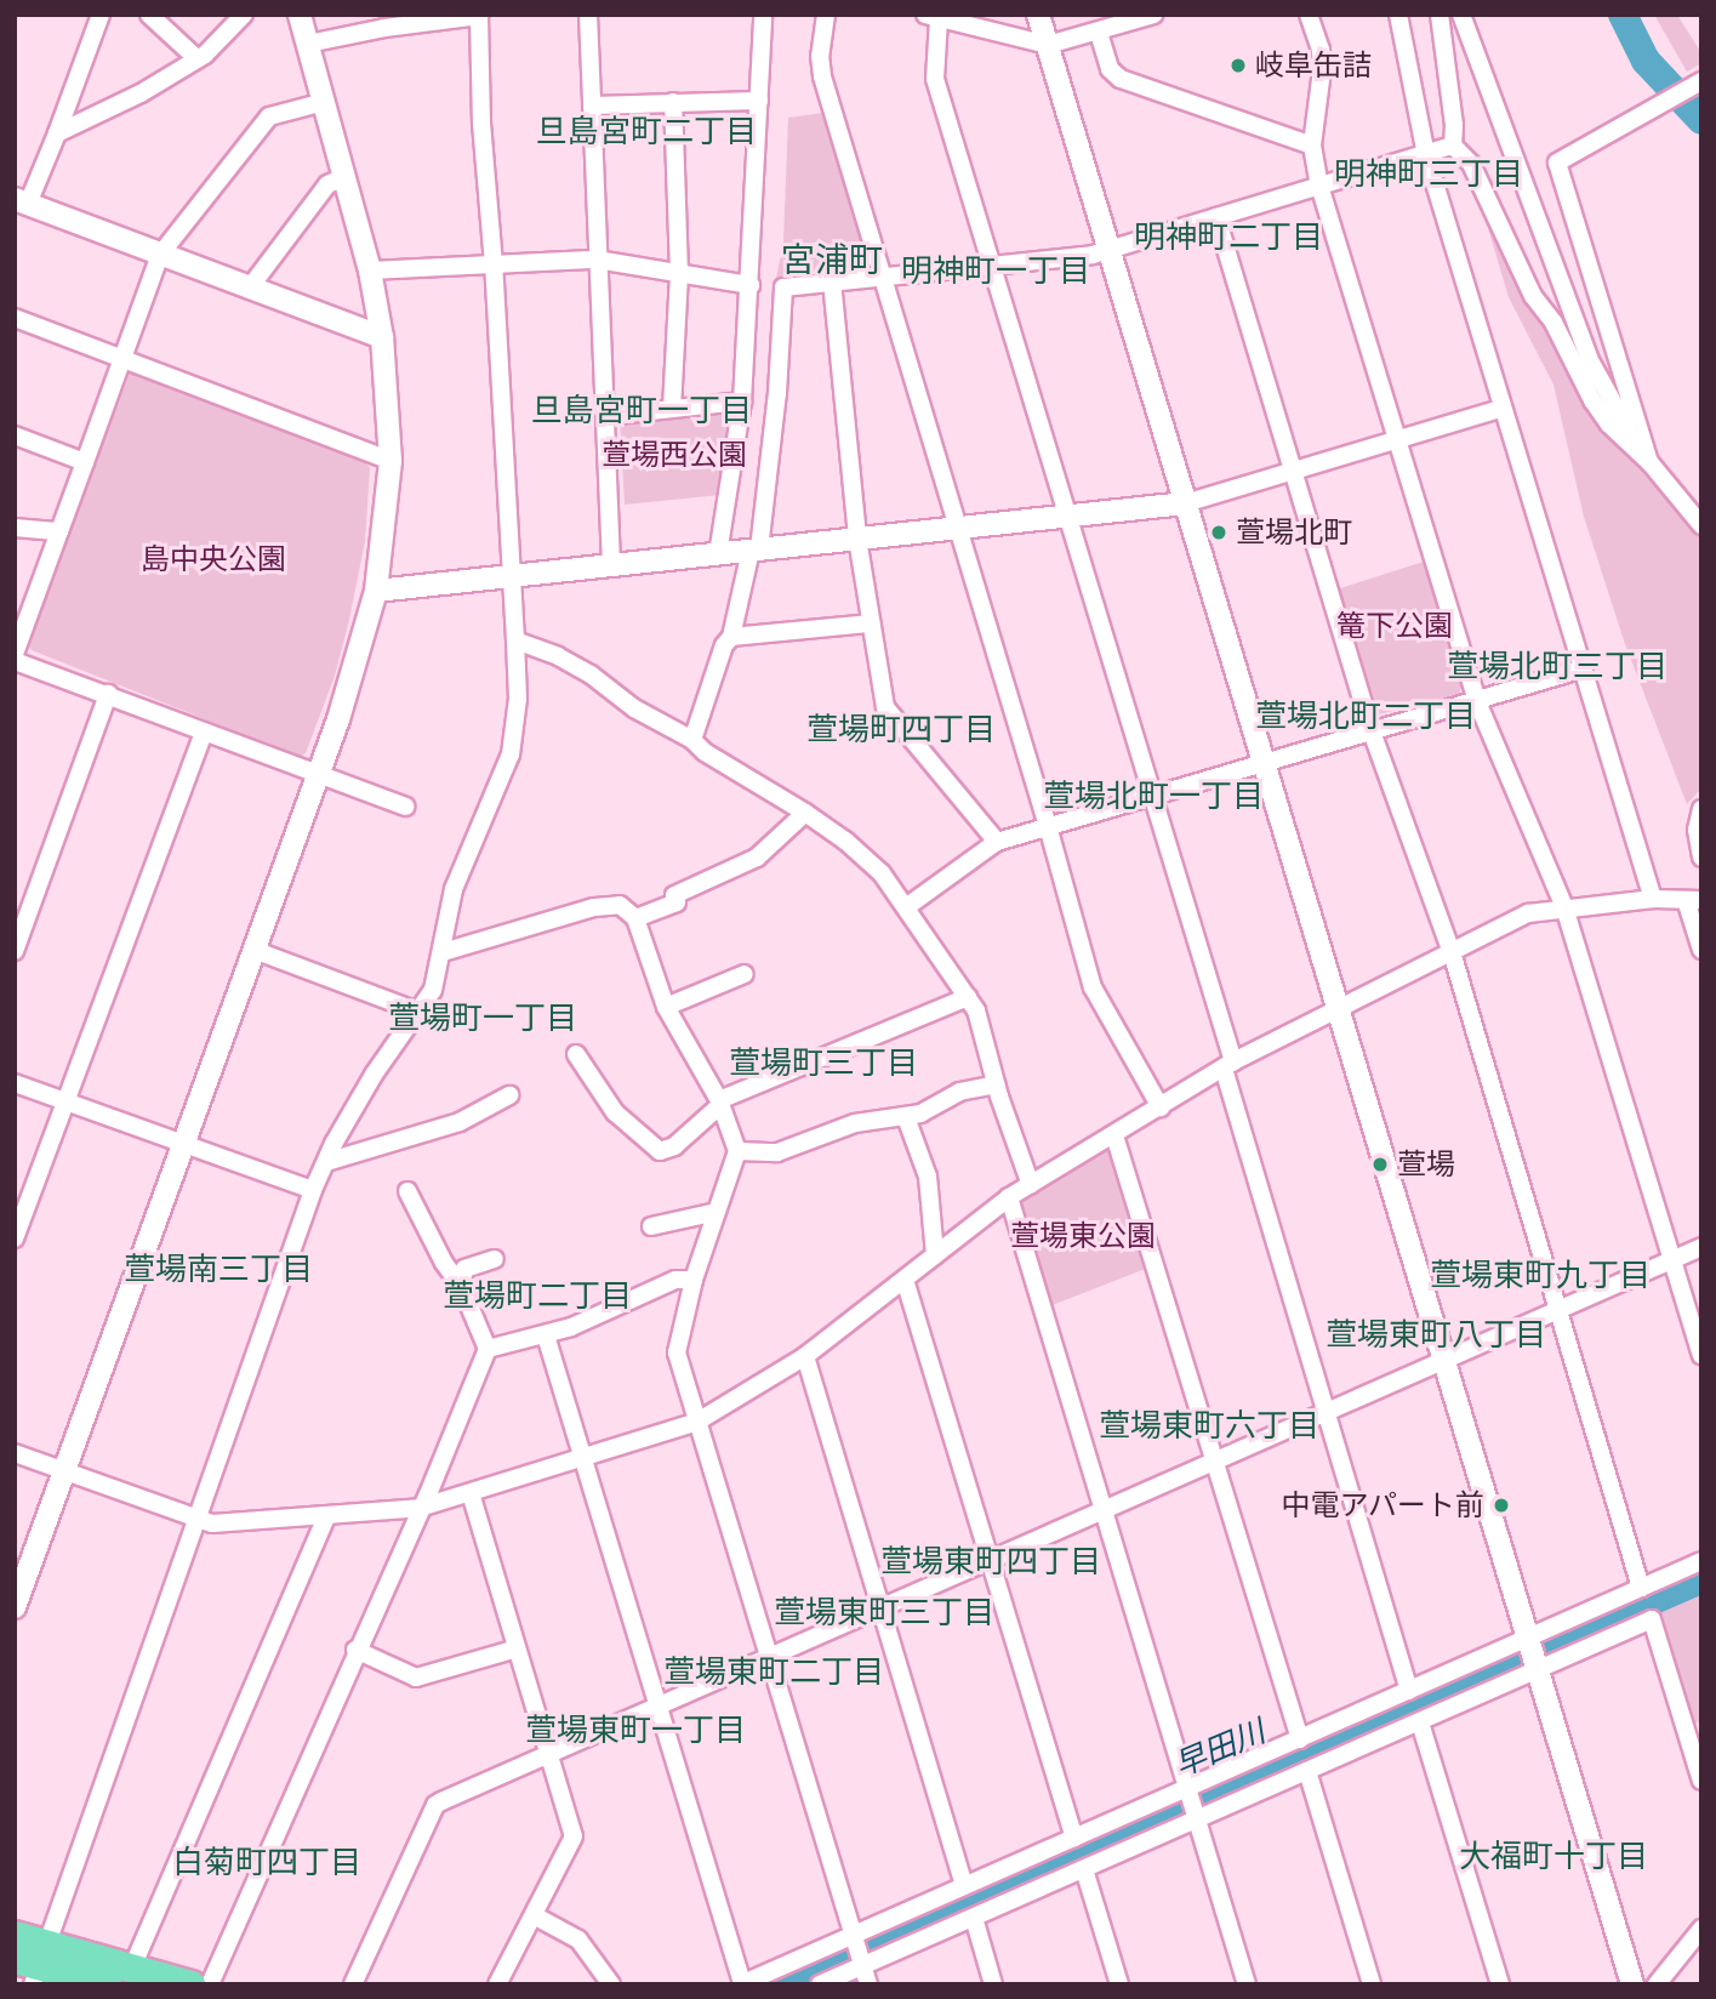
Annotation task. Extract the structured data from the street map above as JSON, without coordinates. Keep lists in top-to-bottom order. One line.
{"districts":["旦島宮町二丁目","明神町三丁目","明神町二丁目","宮浦町","明神町一丁目","旦島宮町一丁目","萱場北町三丁目","萱場北町二丁目","萱場町四丁目","萱場北町一丁目","萱場町一丁目","萱場町三丁目","萱場南三丁目","萱場東町九丁目","萱場町二丁目","萱場東町八丁目","萱場東町六丁目","萱場東町四丁目","萱場東町三丁目","萱場東町二丁目","萱場東町一丁目","大福町十丁目","白菊町四丁目"],"water":["早田川"],"parks":["萱場西公園","島中央公園","篭下公園","萱場東公園"],"places":["岐阜缶詰","萱場北町","萱場","中電アパート前"]}
